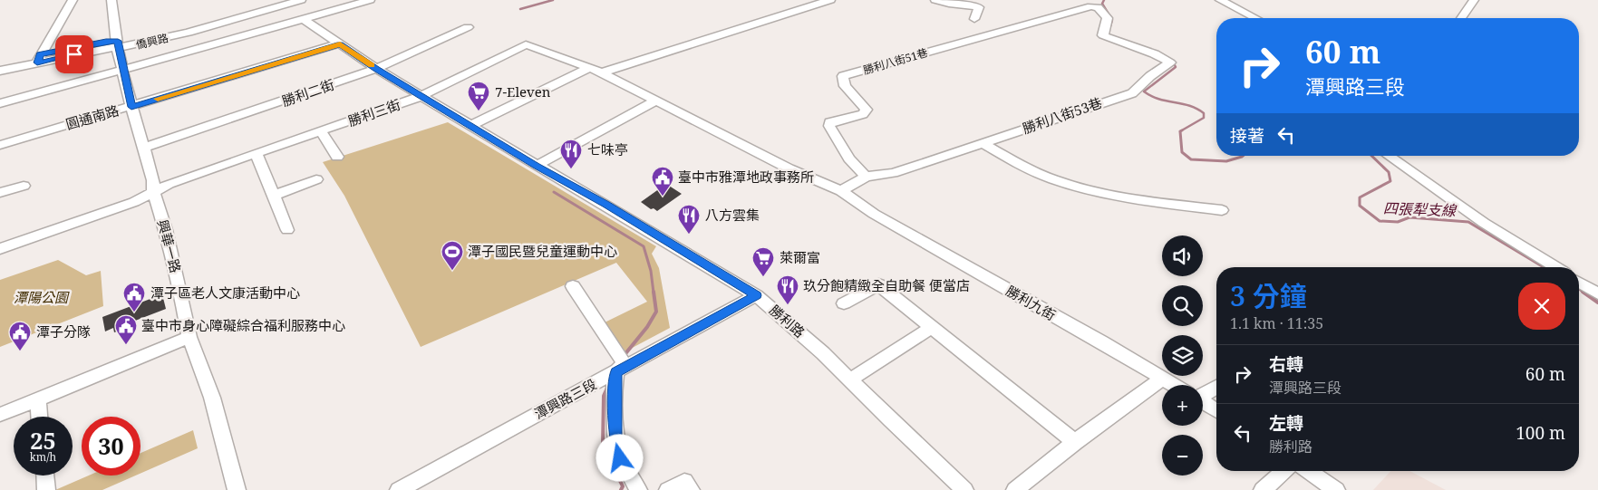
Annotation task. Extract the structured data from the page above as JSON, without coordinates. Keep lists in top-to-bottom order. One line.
{"streets":{"street":["僑興路","勝利八街51巷","勝利二街","勝利三街","勝利八街53巷","圓通南路","興華一路","勝利九街","勝利路","潭興路三段"]},"crossings":[["僑興路","興華一路"],["勝利八街51巷","勝利八街53巷"],["勝利二街","興華一路"],["勝利二街","勝利路"],["勝利三街","興華一路"],["勝利三街","勝利九街"],["勝利三街","勝利路"],["勝利八街53巷","勝利九街"],["圓通南路","興華一路"],["圓通南路","勝利路"],["勝利路","潭興路三段"]],"water":["四張犁支線"],"parks":["潭陽公園"],"places":{"supermarket":["7-Eleven","萊爾富"],"restaurant":["七味亭","八方雲集","玖分飽精緻全自助餐 便當店"],"public building":["臺中市雅潭地政事務所","潭子區老人文康活動中心","臺中市身心障礙綜合福利服務中心","潭子分隊"],"sports":["潭子國民暨兒童運動中心"]},"page":{"turn":["60 m","潭興路三段"],"then":"接著","map_buttons":["+","−"],"heading":["3 分鐘","1.1 km · 11:35"],"list":[{"name":"右轉","note":"潭興路三段","value":"60 m"},{"name":"左轉","note":"勝利路","value":"100 m"}],"speed":"25 km/h","limit":"30"}}
